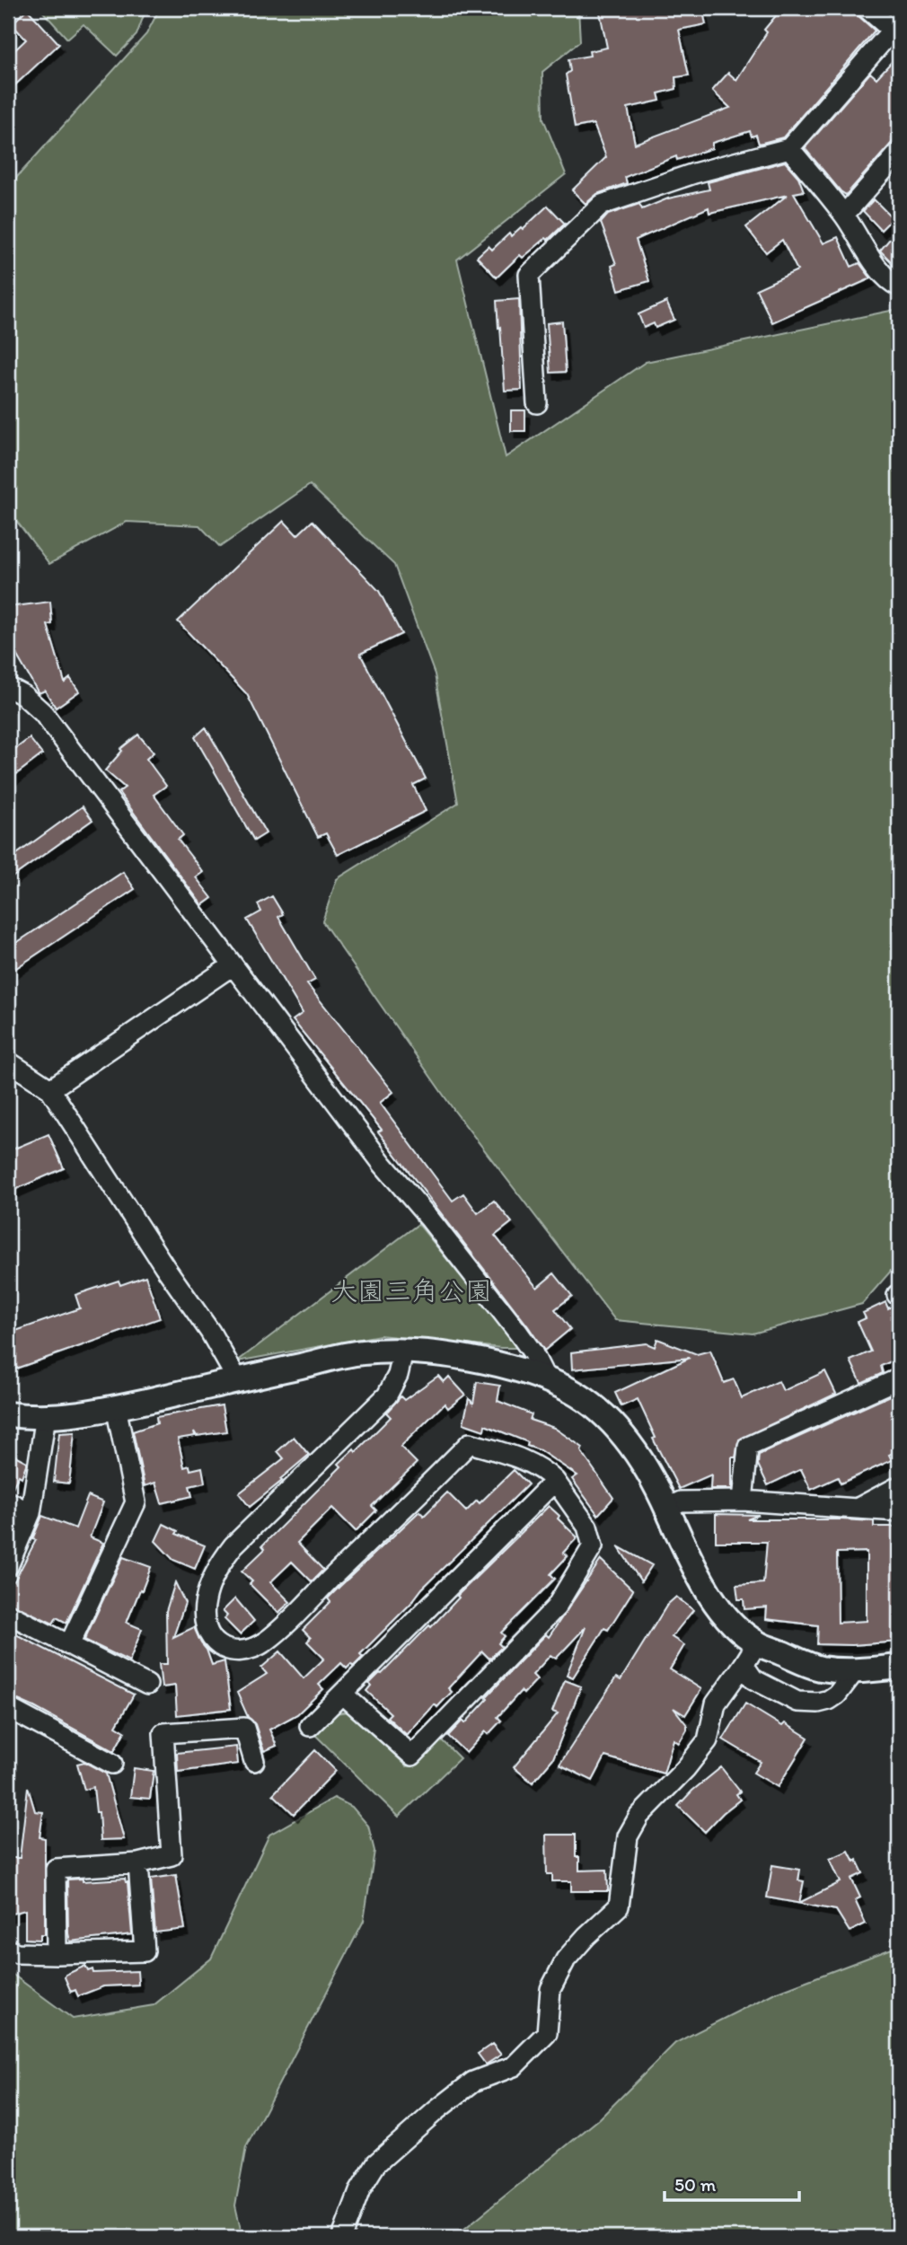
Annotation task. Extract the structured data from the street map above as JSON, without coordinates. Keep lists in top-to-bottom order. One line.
{"parks":["大園三角公園"],"scale_bar":"50 m"}
